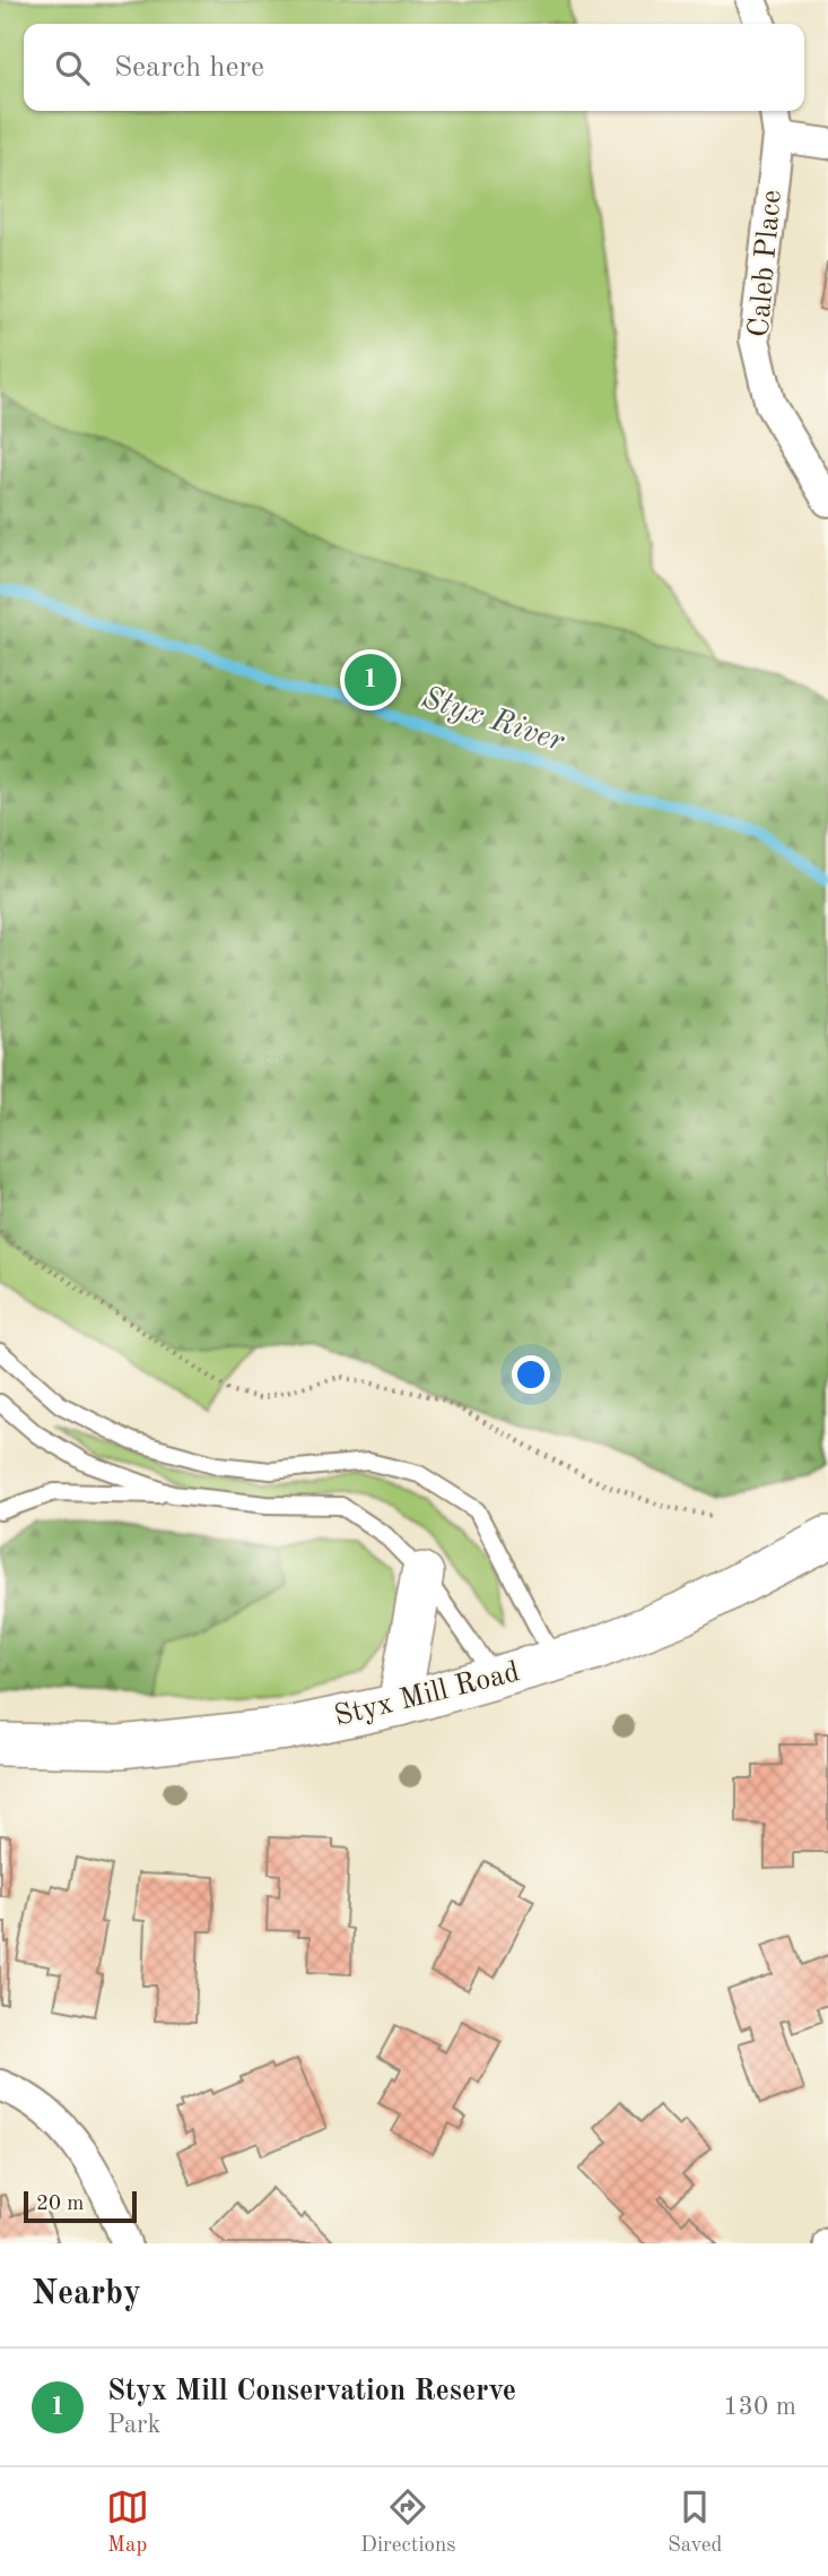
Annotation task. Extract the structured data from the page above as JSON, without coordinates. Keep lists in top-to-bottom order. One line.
{"streets":{"street":["Caleb Place","Styx Mill Road"]},"water":["Styx River"],"scale_bar":"20 m","page":{"search":"Search here","pins":"1","scale":"20 m","heading":"Nearby","list":[{"mark":"1","name":"Styx Mill Conservation Reserve","note":"Park","value":"130 m"}],"nav":["Map","Directions","Saved"]}}
